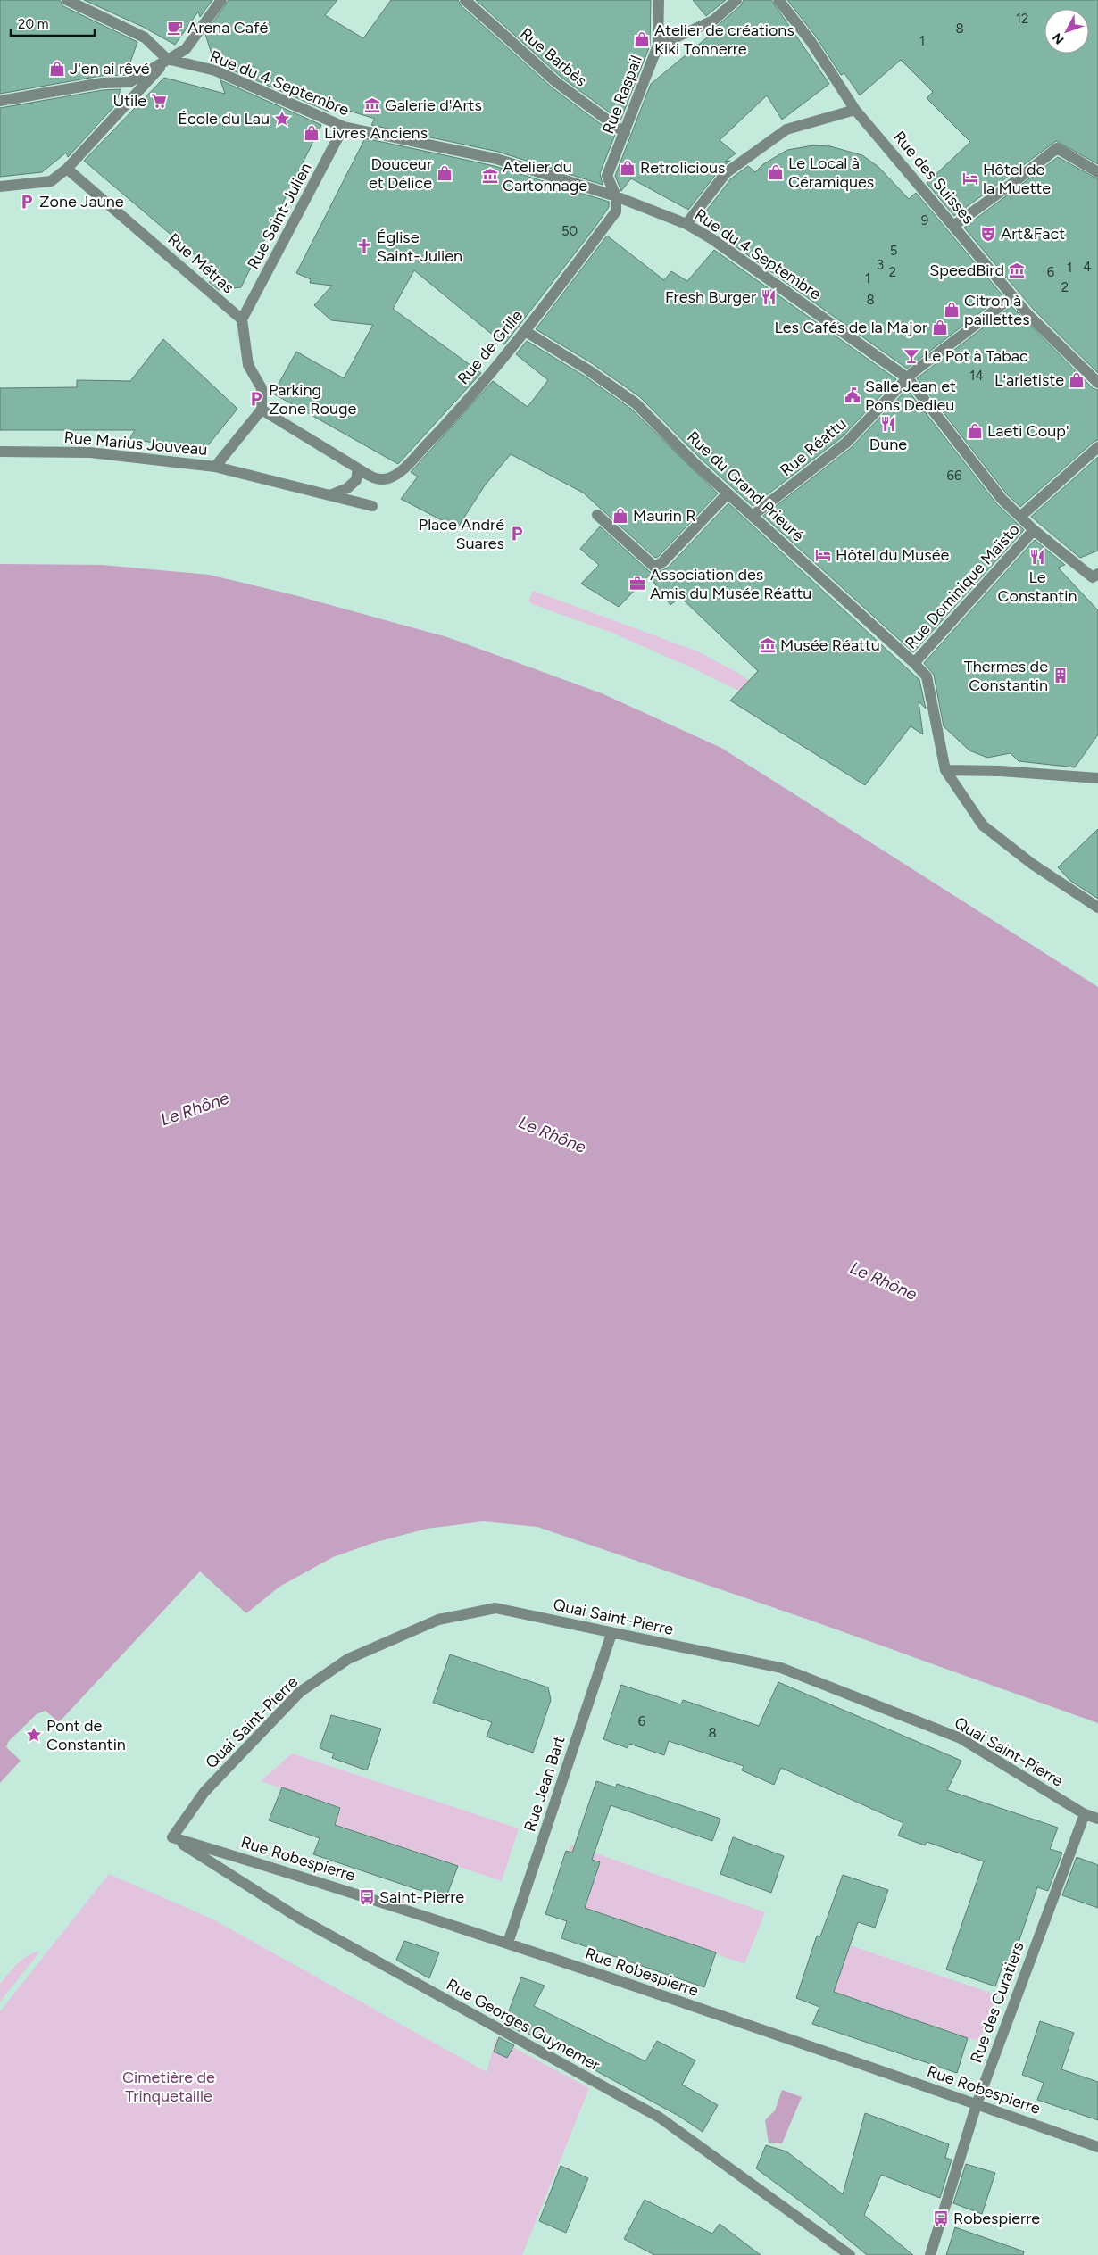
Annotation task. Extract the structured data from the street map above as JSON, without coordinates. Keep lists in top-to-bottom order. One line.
{"streets":{"street":["Rue Barbès","Rue du 4 Septembre","Rue Raspail","Rue des Suisses","Rue Saint-Julien","Rue Métras","Rue de Grille","Rue Marius Jouveau","Rue Réattu","Rue du Grand Prieuré","Rue Dominique Maïsto","Quai Saint-Pierre","Rue Jean Bart","Rue Robespierre","Rue des Curatiers","Rue Georges Guynemer"]},"crossings":[["Rue Barbès","Rue Raspail"],["Rue du 4 Septembre","Rue Raspail"],["Rue du 4 Septembre","Rue Saint-Julien"],["Rue du 4 Septembre","Rue de Grille"],["Rue du 4 Septembre","Rue Réattu"],["Rue du 4 Septembre","Rue Dominique Maïsto"],["Rue Raspail","Rue de Grille"],["Rue des Suisses","Rue Réattu"],["Rue Saint-Julien","Rue Métras"],["Rue de Grille","Rue du Grand Prieuré"],["Rue Réattu","Rue du Grand Prieuré"],["Rue du Grand Prieuré","Rue Dominique Maïsto"],["Quai Saint-Pierre","Rue Jean Bart"],["Quai Saint-Pierre","Rue Robespierre"],["Quai Saint-Pierre","Rue des Curatiers"],["Quai Saint-Pierre","Rue Georges Guynemer"],["Rue Jean Bart","Rue Robespierre"],["Rue Robespierre","Rue des Curatiers"],["Rue Robespierre","Rue Georges Guynemer"]],"water":["Le Rhône"],"parks":["Cimetière de Trinquetaille"],"places":{"cafe":["Arena Café"],"shop":["Atelier de créations Kiki Tonnerre","J'en ai rêvé","Livres Anciens","Retrolicious","Le Local à Céramiques","Douceur et Délice","Citron à paillettes","Les Cafés de la Major","L'arletiste","Laeti Coup'","Maurin R"],"supermarket":["Utile"],"museum":["Galerie d'Arts","Atelier du Cartonnage","SpeedBird","Musée Réattu"],"place":["École du Lau","Pont de Constantin"],"hotel":["Hôtel de la Muette","Hôtel du Musée"],"parking":["Zone Jaune","Parking Zone Rouge","Place André Suares"],"theatre":["Art&Fact"],"church":["Église Saint-Julien"],"restaurant":["Fresh Burger","Dune","Le Constantin"],"bar":["Le Pot à Tabac"],"public building":["Salle Jean et Pons Dedieu"],"office":["Association des Amis du Musée Réattu"],"building":["Thermes de Constantin"],"bus stop":["Saint-Pierre","Robespierre"]},"house_numbers":["12","8","1","9","50","5","3","4","1","2","6","1","2","8","14","66","6","8"],"scale_bar":"20 m","north":"bottom left"}
